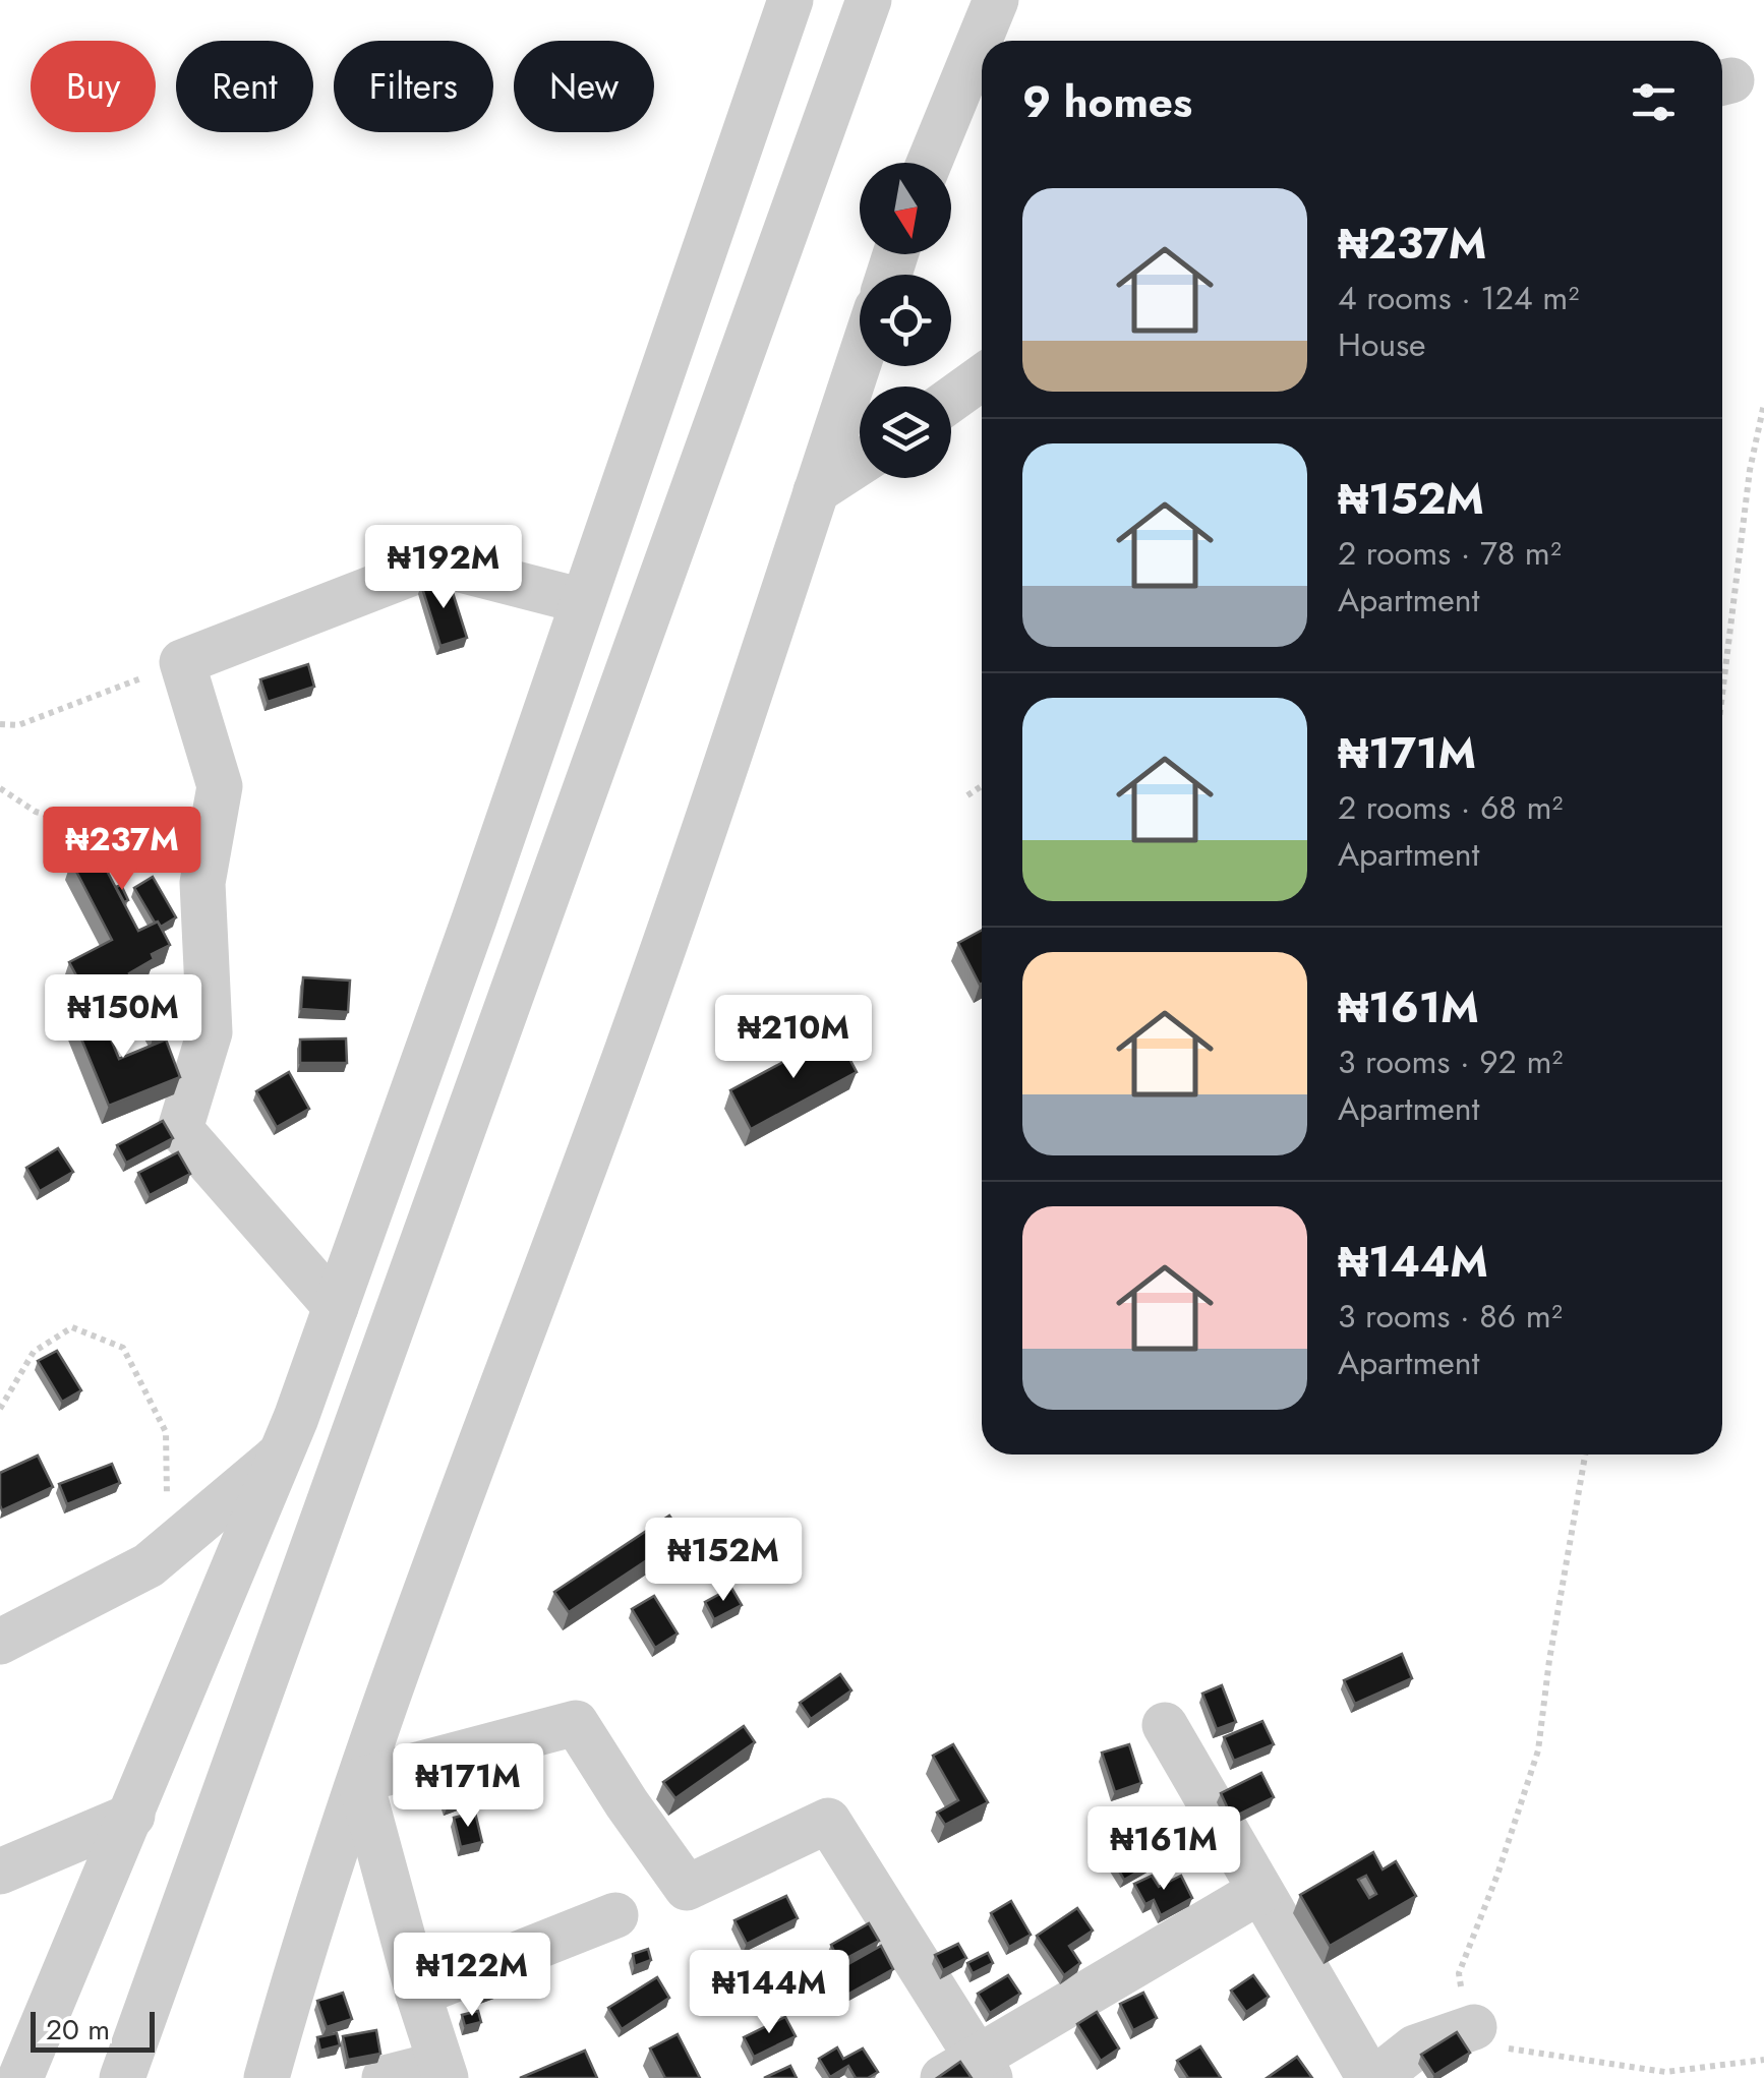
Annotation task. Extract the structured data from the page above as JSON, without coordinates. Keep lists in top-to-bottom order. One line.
{"scale_bar":"20 m","north":"bottom","page":{"chip":["Buy","Rent","Filters","New"],"heading":"9 homes","list":[{"name":"₦237M","note":"4 rooms · 124 m² · House"},{"name":"₦152M","note":"2 rooms · 78 m² · Apartment"},{"name":"₦171M","note":"2 rooms · 68 m² · Apartment"},{"name":"₦161M","note":"3 rooms · 92 m² · Apartment"},{"name":"₦144M","note":"3 rooms · 86 m² · Apartment"}],"price":["₦192M","₦237M","₦150M","₦210M","₦152M","₦171M","₦161M","₦122M","₦144M"],"scale":"20 m"}}
